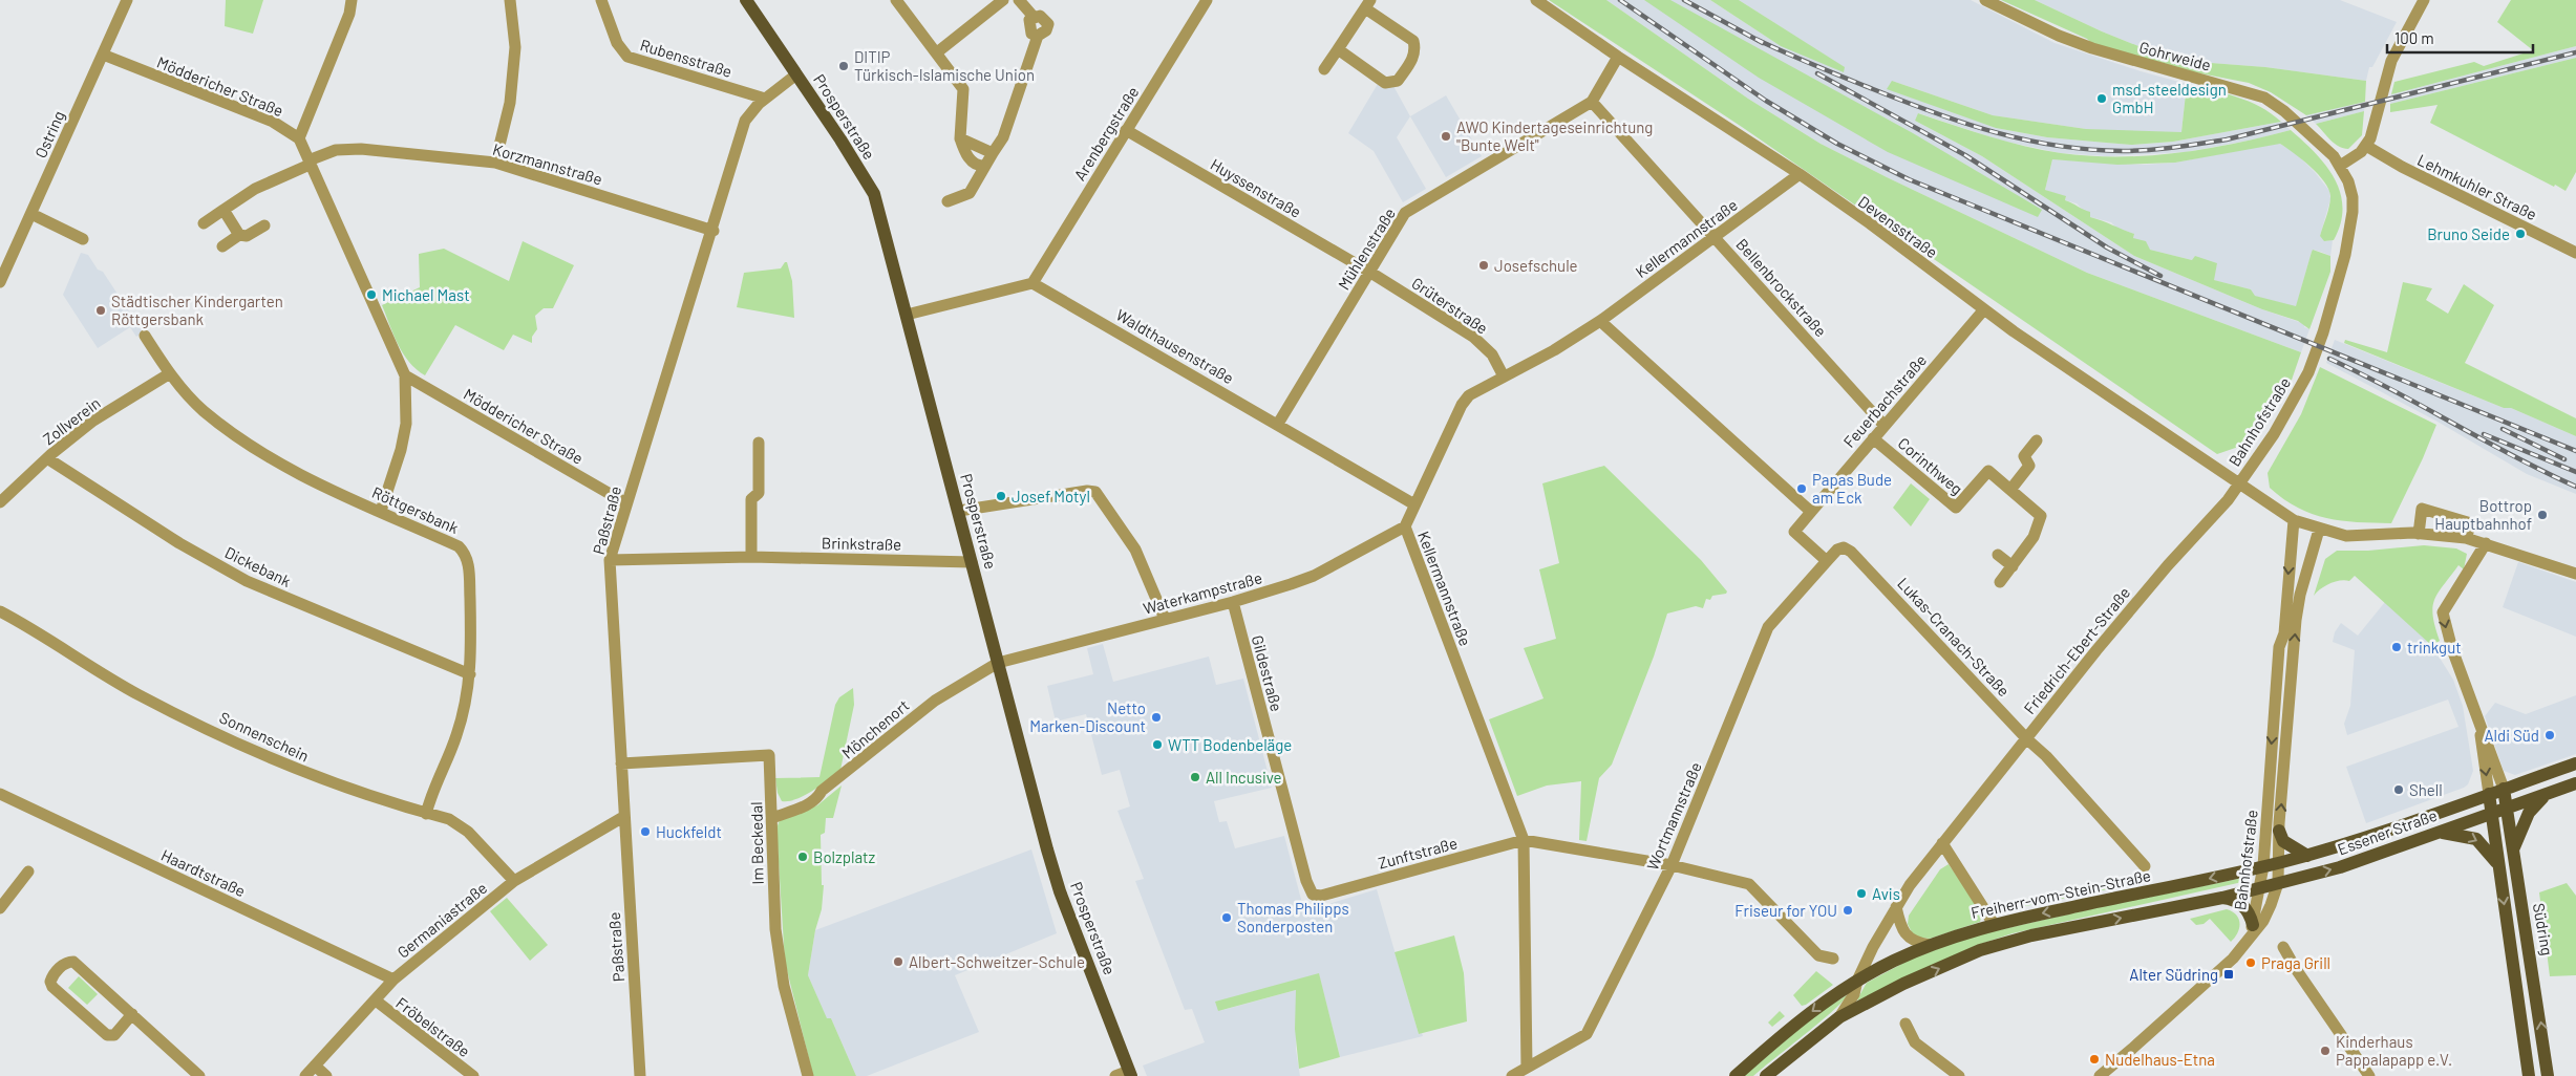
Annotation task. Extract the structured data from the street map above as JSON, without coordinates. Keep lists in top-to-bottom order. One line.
{"streets":{"main road":["Prosperstraße","Friedrich-Ebert-Straße","Essener Straße","Freiherr-vom-Stein-Straße","Südring"],"street":["Gohrweide","Rubensstraße","Möddericher Straße","Arenbergstraße","Ostring","Korzmannstraße","Lehmkuhler Straße","Huyssenstraße","Devensstraße","Kellermannstraße","Mühlenstraße","Bellenbrockstraße","Grüterstraße","Waldthausenstraße","Feuerbachstraße","Zollverein","Bahnhofstraße","Corinthweg","Röttgersbank","Paßstraße","Brinkstraße","Dickebank","Waterkampstraße","Lukas-Cranach-Straße","Gildestraße","Mönchenort","Sonnenschein","Wortmannstraße","Im Beckedal","Zunftstraße","Haardtstraße","Germaniastraße","Fröbelstraße"]},"crossings":[["Gohrweide","Bahnhofstraße"],["Rubensstraße","Paßstraße"],["Möddericher Straße","Ostring"],["Möddericher Straße","Paßstraße"],["Prosperstraße","Paßstraße"],["Prosperstraße","Brinkstraße"],["Prosperstraße","Waterkampstraße"],["Prosperstraße","Mönchenort"],["Arenbergstraße","Huyssenstraße"],["Arenbergstraße","Waldthausenstraße"],["Korzmannstraße","Paßstraße"],["Huyssenstraße","Mühlenstraße"],["Huyssenstraße","Grüterstraße"],["Devensstraße","Kellermannstraße"],["Devensstraße","Mühlenstraße"],["Devensstraße","Feuerbachstraße"],["Devensstraße","Bahnhofstraße"],["Devensstraße","Friedrich-Ebert-Straße"],["Kellermannstraße","Bellenbrockstraße"],["Kellermannstraße","Grüterstraße"],["Kellermannstraße","Waldthausenstraße"],["Kellermannstraße","Waterkampstraße"],["Kellermannstraße","Wortmannstraße"],["Kellermannstraße","Zunftstraße"],["Mühlenstraße","Bellenbrockstraße"],["Mühlenstraße","Grüterstraße"],["Mühlenstraße","Waldthausenstraße"],["Bellenbrockstraße","Feuerbachstraße"],["Feuerbachstraße","Corinthweg"],["Zollverein","Röttgersbank"],["Zollverein","Dickebank"],["Bahnhofstraße","Friedrich-Ebert-Straße"],["Bahnhofstraße","Essener Straße"],["Bahnhofstraße","Freiherr-vom-Stein-Straße"],["Röttgersbank","Dickebank"],["Röttgersbank","Sonnenschein"],["Paßstraße","Brinkstraße"],["Paßstraße","Im Beckedal"],["Paßstraße","Germaniastraße"],["Waterkampstraße","Gildestraße"],["Waterkampstraße","Mönchenort"],["Lukas-Cranach-Straße","Friedrich-Ebert-Straße"],["Lukas-Cranach-Straße","Wortmannstraße"],["Friedrich-Ebert-Straße","Freiherr-vom-Stein-Straße"],["Gildestraße","Zunftstraße"],["Mönchenort","Im Beckedal"],["Sonnenschein","Germaniastraße"],["Essener Straße","Freiherr-vom-Stein-Straße"],["Essener Straße","Südring"],["Haardtstraße","Germaniastraße"],["Germaniastraße","Fröbelstraße"]],"one_way":["Freiherr-vom-Stein-Straße"],"places":{"other":["DITIP Türkisch-Islamische Union","msd-steeldesign GmbH","AWO Kindertageseinrichtung \"Bunte Welt\"","Bruno Seide","Josefschule","Michael Mast","Städtischer Kindergarten Röttgersbank","Papas Bude am Eck","Josef Motyl","Bottrop Hauptbahnhof","trinkgut","Netto Marken-Discount","Aldi Süd","WTT Bodenbeläge","All Incusive","Shell","Huckfeldt","Bolzplatz","Avis","Friseur for YOU","Thomas Philipps Sonderposten","Albert-Schweitzer-Schule","Praga Grill","Kinderhaus Pappalapapp e.V.","Nudelhaus-Etna"],"transit":["Alter Südring"]},"scale_bar":"100 m"}
